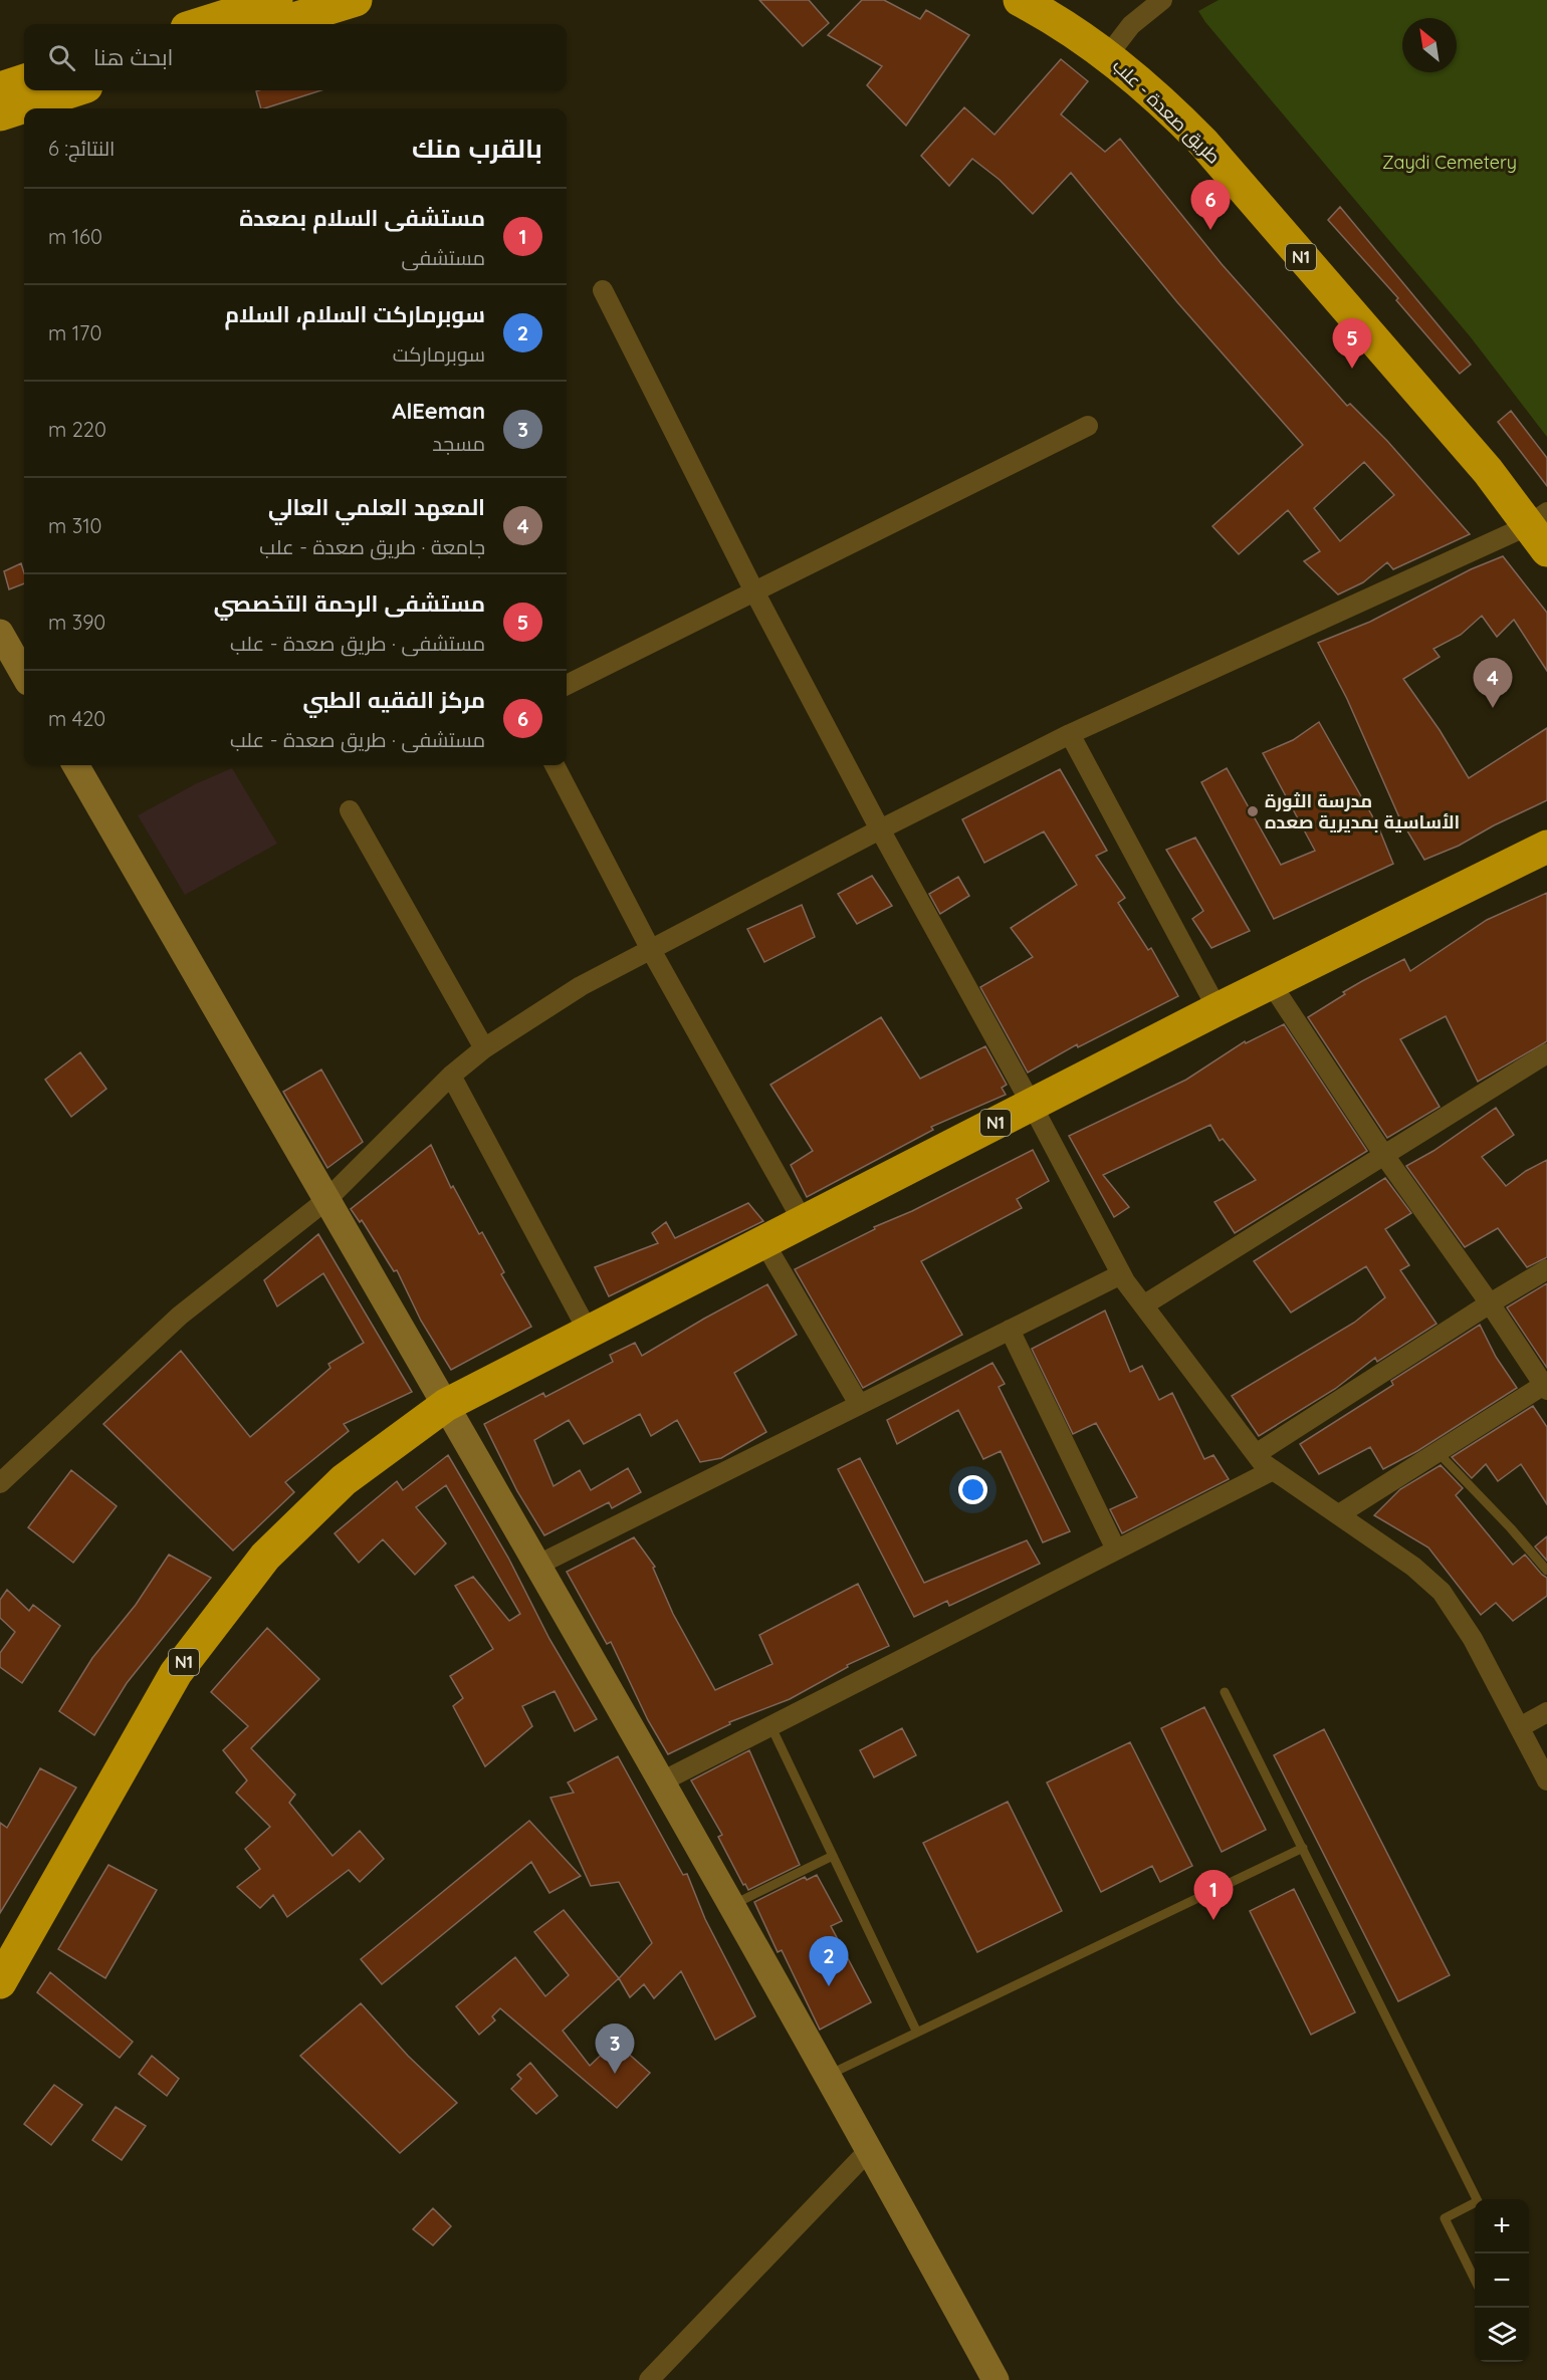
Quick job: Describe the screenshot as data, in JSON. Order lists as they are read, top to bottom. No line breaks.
{"streets":{"highway":["طريق صعدة - علب","N1"]},"parks":["Zaydi Cemetery"],"places":["مدرسة الثورة الأساسية بمديرية صعده"],"north":"top left","page":{"search":"ابحث هنا","heading":["بالقرب منك","النتائج: 6"],"pins":["6","5","4","1","2","3"],"list":[{"mark":"1","name":"مستشفى السلام بصعدة","note":"مستشفى","value":"160 m"},{"mark":"2","name":"سوبرماركت السلام، السلام","note":"سوبرماركت","value":"170 m"},{"mark":"3","name":"AlEeman","note":"مسجد","value":"220 m"},{"mark":"4","name":"المعهد العلمي العالي","note":"جامعة · طريق صعدة - علب","value":"310 m"},{"mark":"5","name":"مستشفى الرحمة التخصصي","note":"مستشفى · طريق صعدة - علب","value":"390 m"},{"mark":"6","name":"مركز الفقيه الطبي","note":"مستشفى · طريق صعدة - علب","value":"420 m"}],"map_buttons":["+","−"]}}
